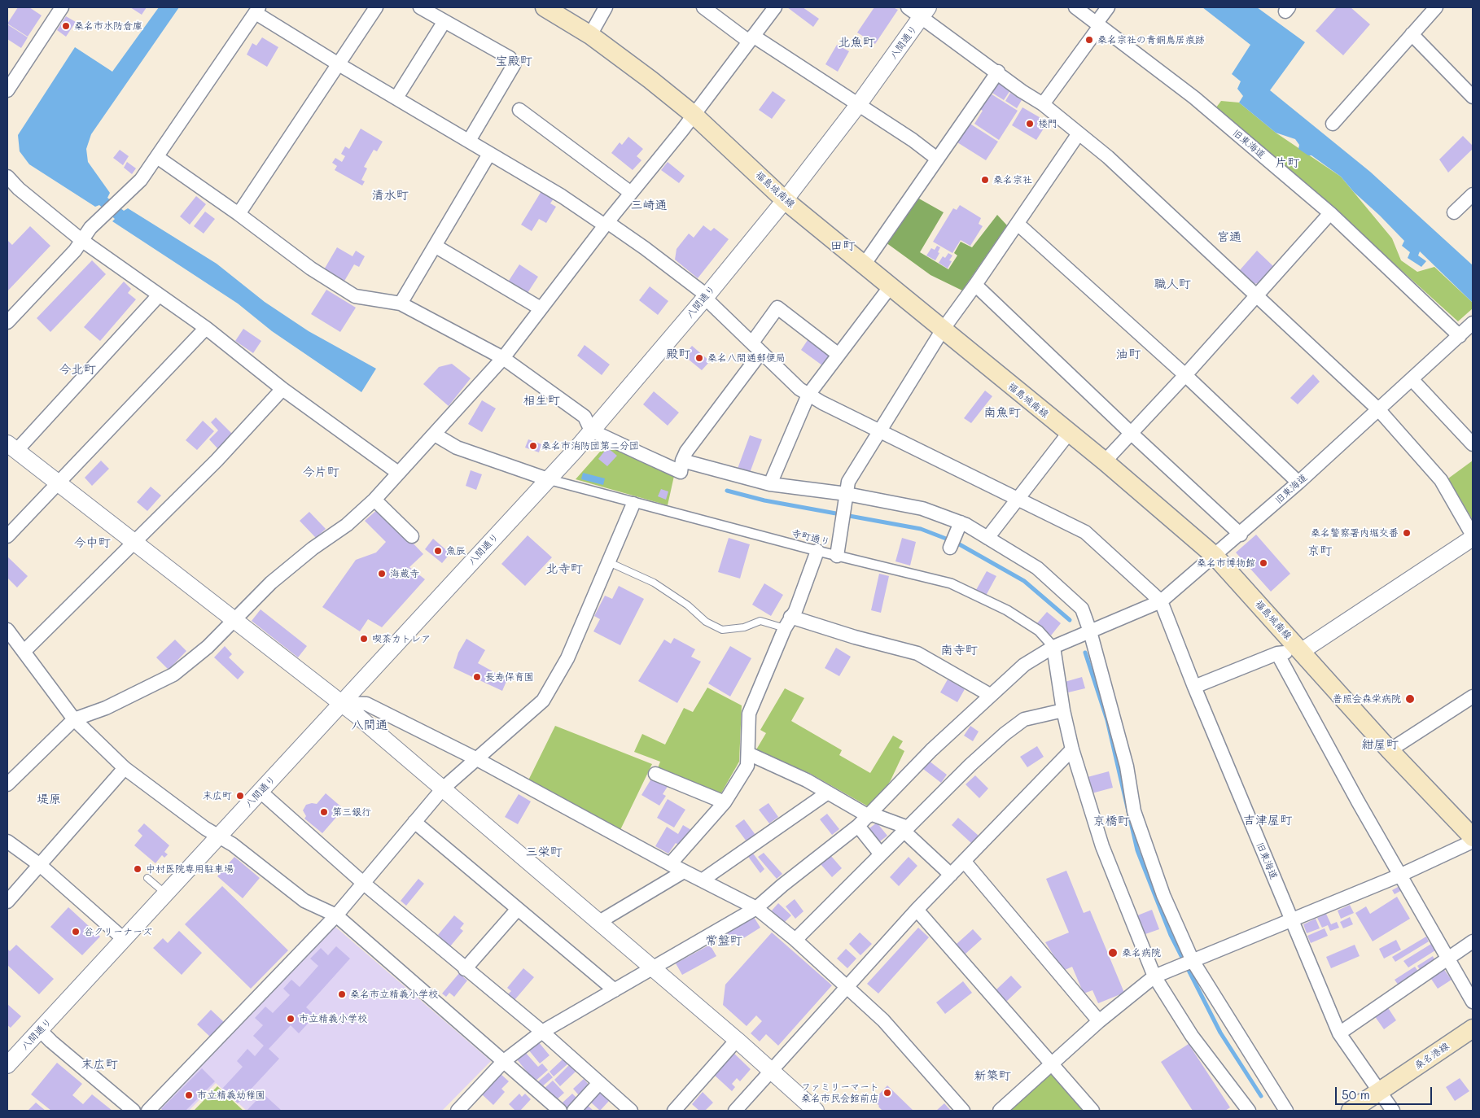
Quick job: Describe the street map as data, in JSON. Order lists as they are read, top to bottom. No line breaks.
{"streets":{"main road":["福島城南線","桑名港線"],"street":["八間通り","旧東海道","寺町通り"]},"crossings":[["八間通り","福島城南線"],["八間通り","寺町通り"],["旧東海道","福島城南線"],["旧東海道","桑名港線"]],"districts":["北魚町","宝殿町","片町","清水町","三崎通","宮通","田町","職人町","殿町","油町","今北町","相生町","南魚町","今片町","今中町","京町","北寺町","南寺町","八間通","紺屋町","堤原","吉津屋町","京橋町","三栄町","常盤町","末広町","新築町"],"places":["桑名市水防倉庫","桑名宗社の青銅鳥居痕跡","楼門","桑名宗社","桑名八間通郵便局","桑名市消防団第二分団","桑名警察署内堀交番","魚辰","桑名市博物館","海蔵寺","喫茶カトレア","長寿保育園","普照会森栄病院","末広町","第三銀行","中村医院専用駐車場","谷クリーナーズ","桑名病院","桑名市立精義小学校","市立精義小学校","ファミリーマート 桑名市民会館前店","市立精義幼稚園"],"scale_bar":"50 m"}
